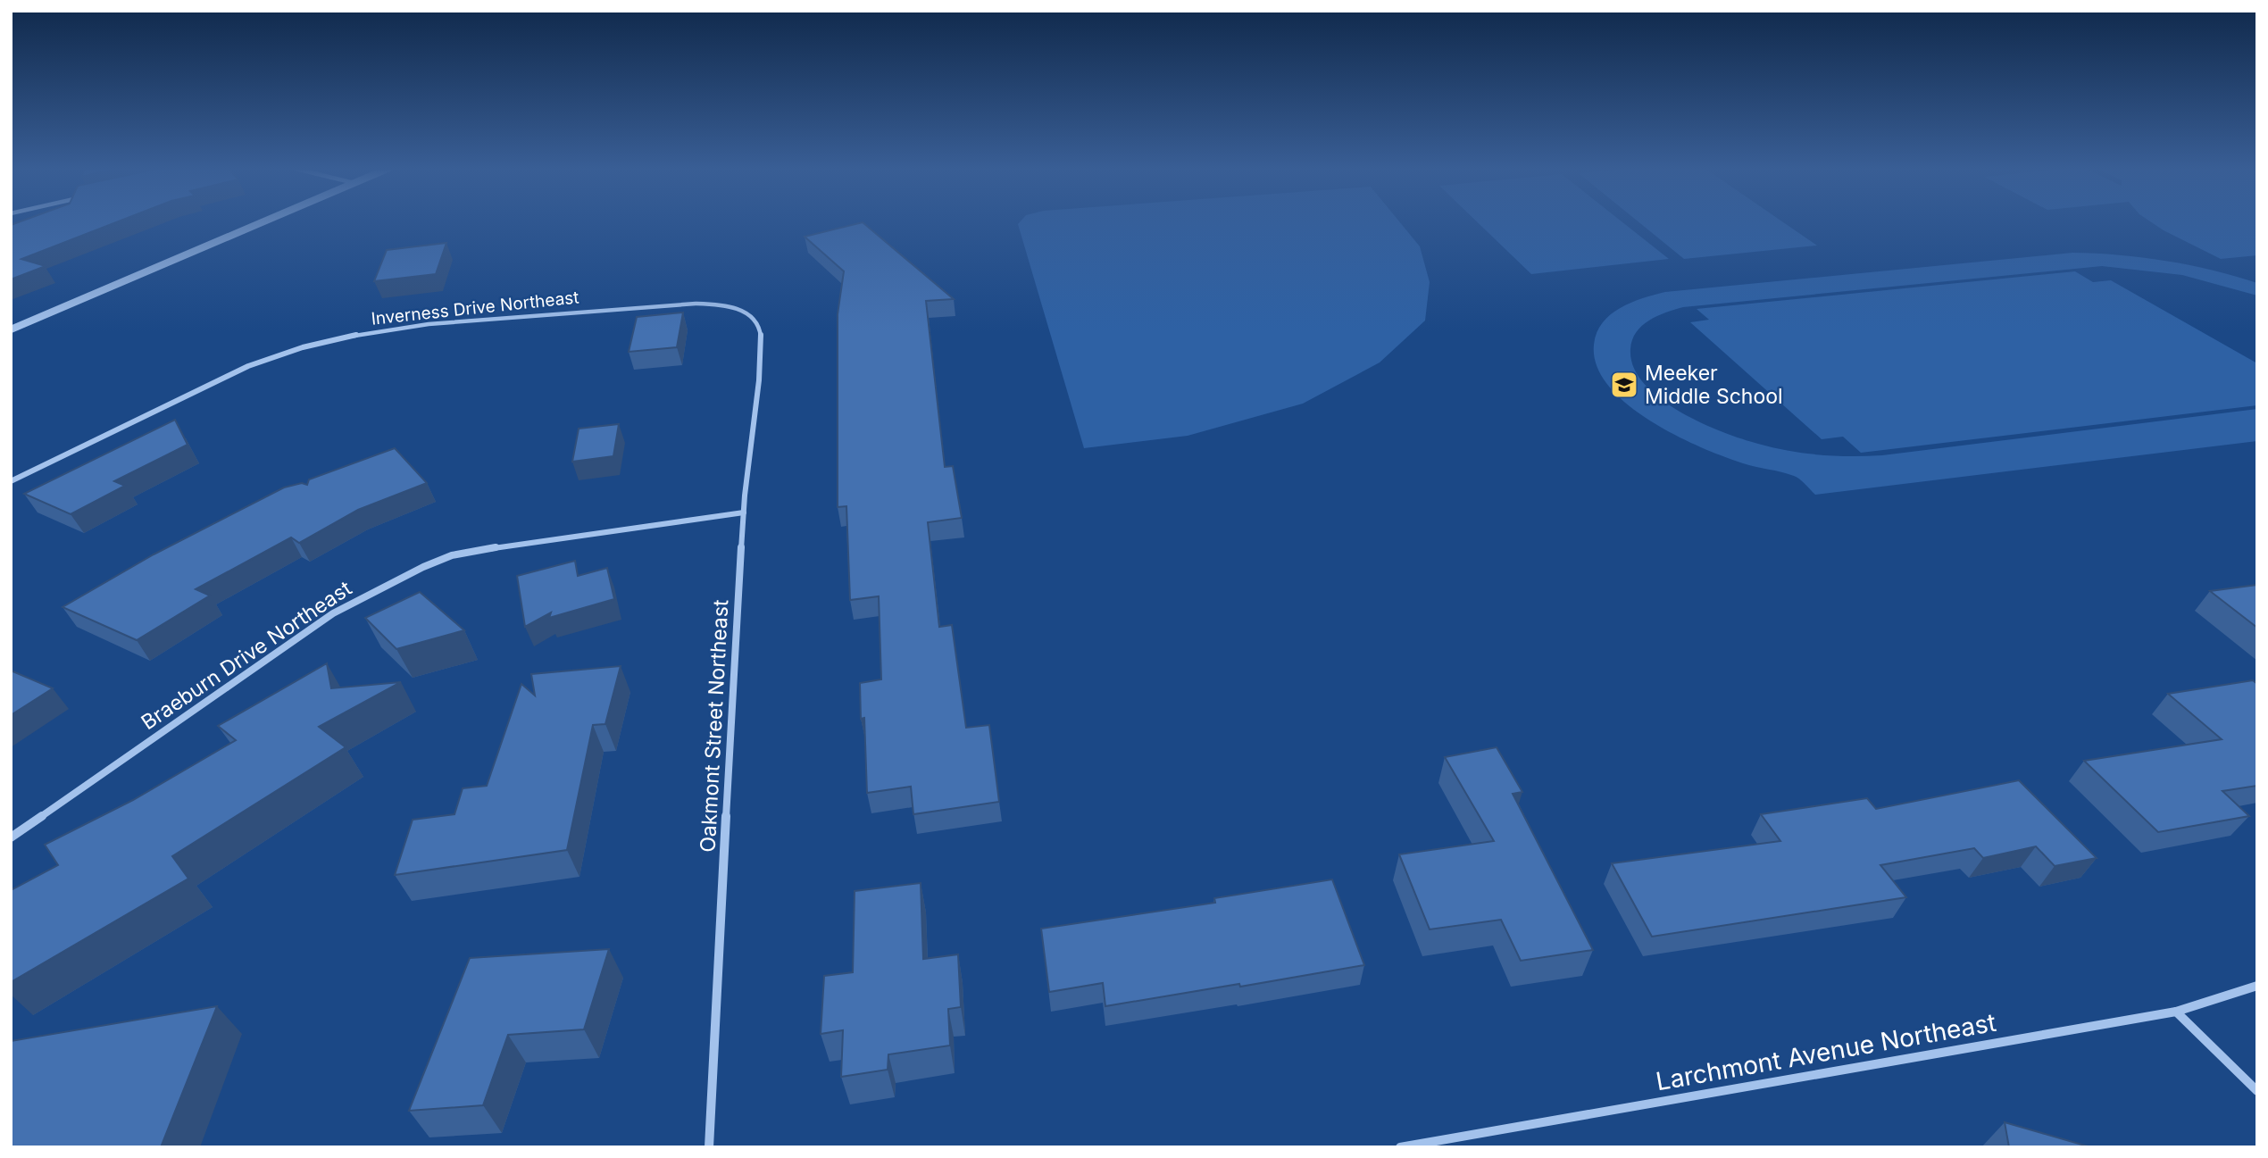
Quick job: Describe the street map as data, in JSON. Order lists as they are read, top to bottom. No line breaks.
{"streets":{"street":["Inverness Drive Northeast","Braeburn Drive Northeast","Oakmont Street Northeast","Larchmont Avenue Northeast"]},"crossings":[["Inverness Drive Northeast","Oakmont Street Northeast"],["Braeburn Drive Northeast","Oakmont Street Northeast"]],"places":{"school or university":["Meeker Middle School"]}}
